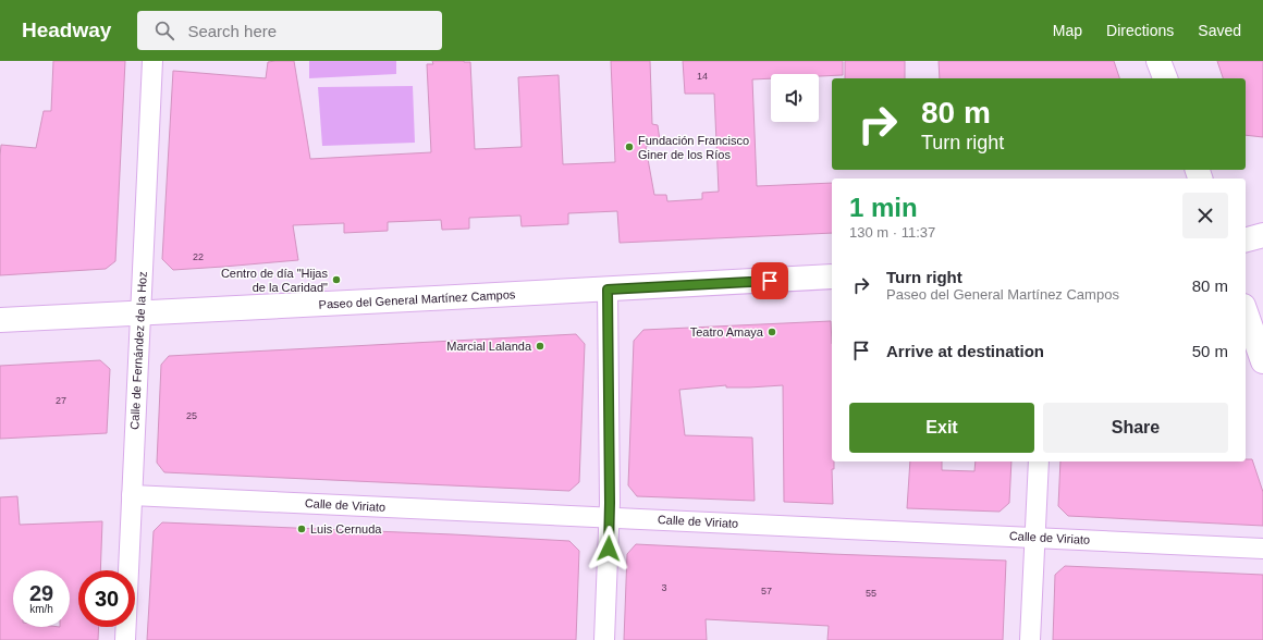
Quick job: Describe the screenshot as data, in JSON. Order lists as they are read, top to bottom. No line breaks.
{"streets":{"street":["Paseo del General Martínez Campos","Calle de Fernández de la Hoz","Calle de Viriato"]},"crossings":[["Paseo del General Martínez Campos","Calle de Fernández de la Hoz"],["Calle de Fernández de la Hoz","Calle de Viriato"]],"places":["Fundación Francisco Giner de los Ríos","Centro de día \"Hijas de la Caridad\"","Teatro Amaya","Marcial Lalanda","Luis Cernuda"],"house_numbers":["14","22","27","25","3","57","55"],"page":{"header":"Headway","search":"Search here","nav":["Map","Directions","Saved"],"turn":["80 m","Turn right"],"heading":["1 min","130 m · 11:37"],"list":[{"name":"Turn right","note":"Paseo del General Martínez Campos","value":"80 m"},{"name":"Arrive at destination","value":"50 m"}],"buttons":["Exit","Share"],"speed":"29 km/h","limit":"30"}}
